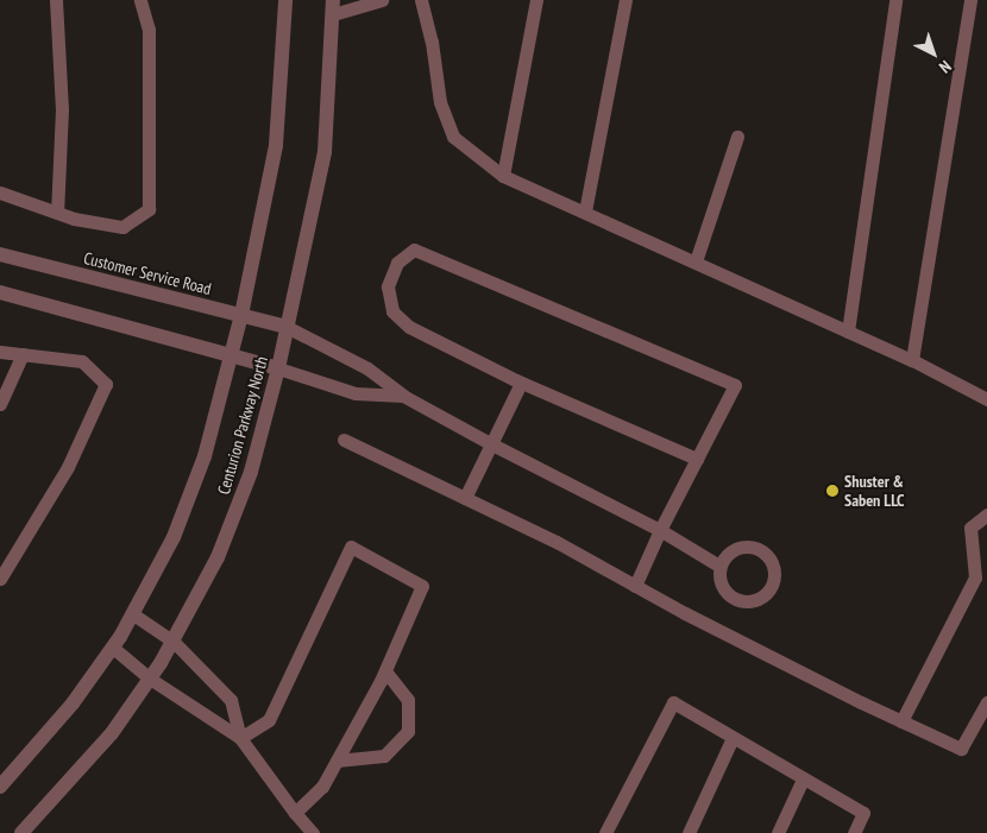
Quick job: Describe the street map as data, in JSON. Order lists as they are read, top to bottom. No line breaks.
{"streets":{"street":["Customer Service Road","Centurion Parkway North"]},"crossings":[["Customer Service Road","Centurion Parkway North"]],"places":["Shuster & Saben LLC"],"north":"bottom right"}
